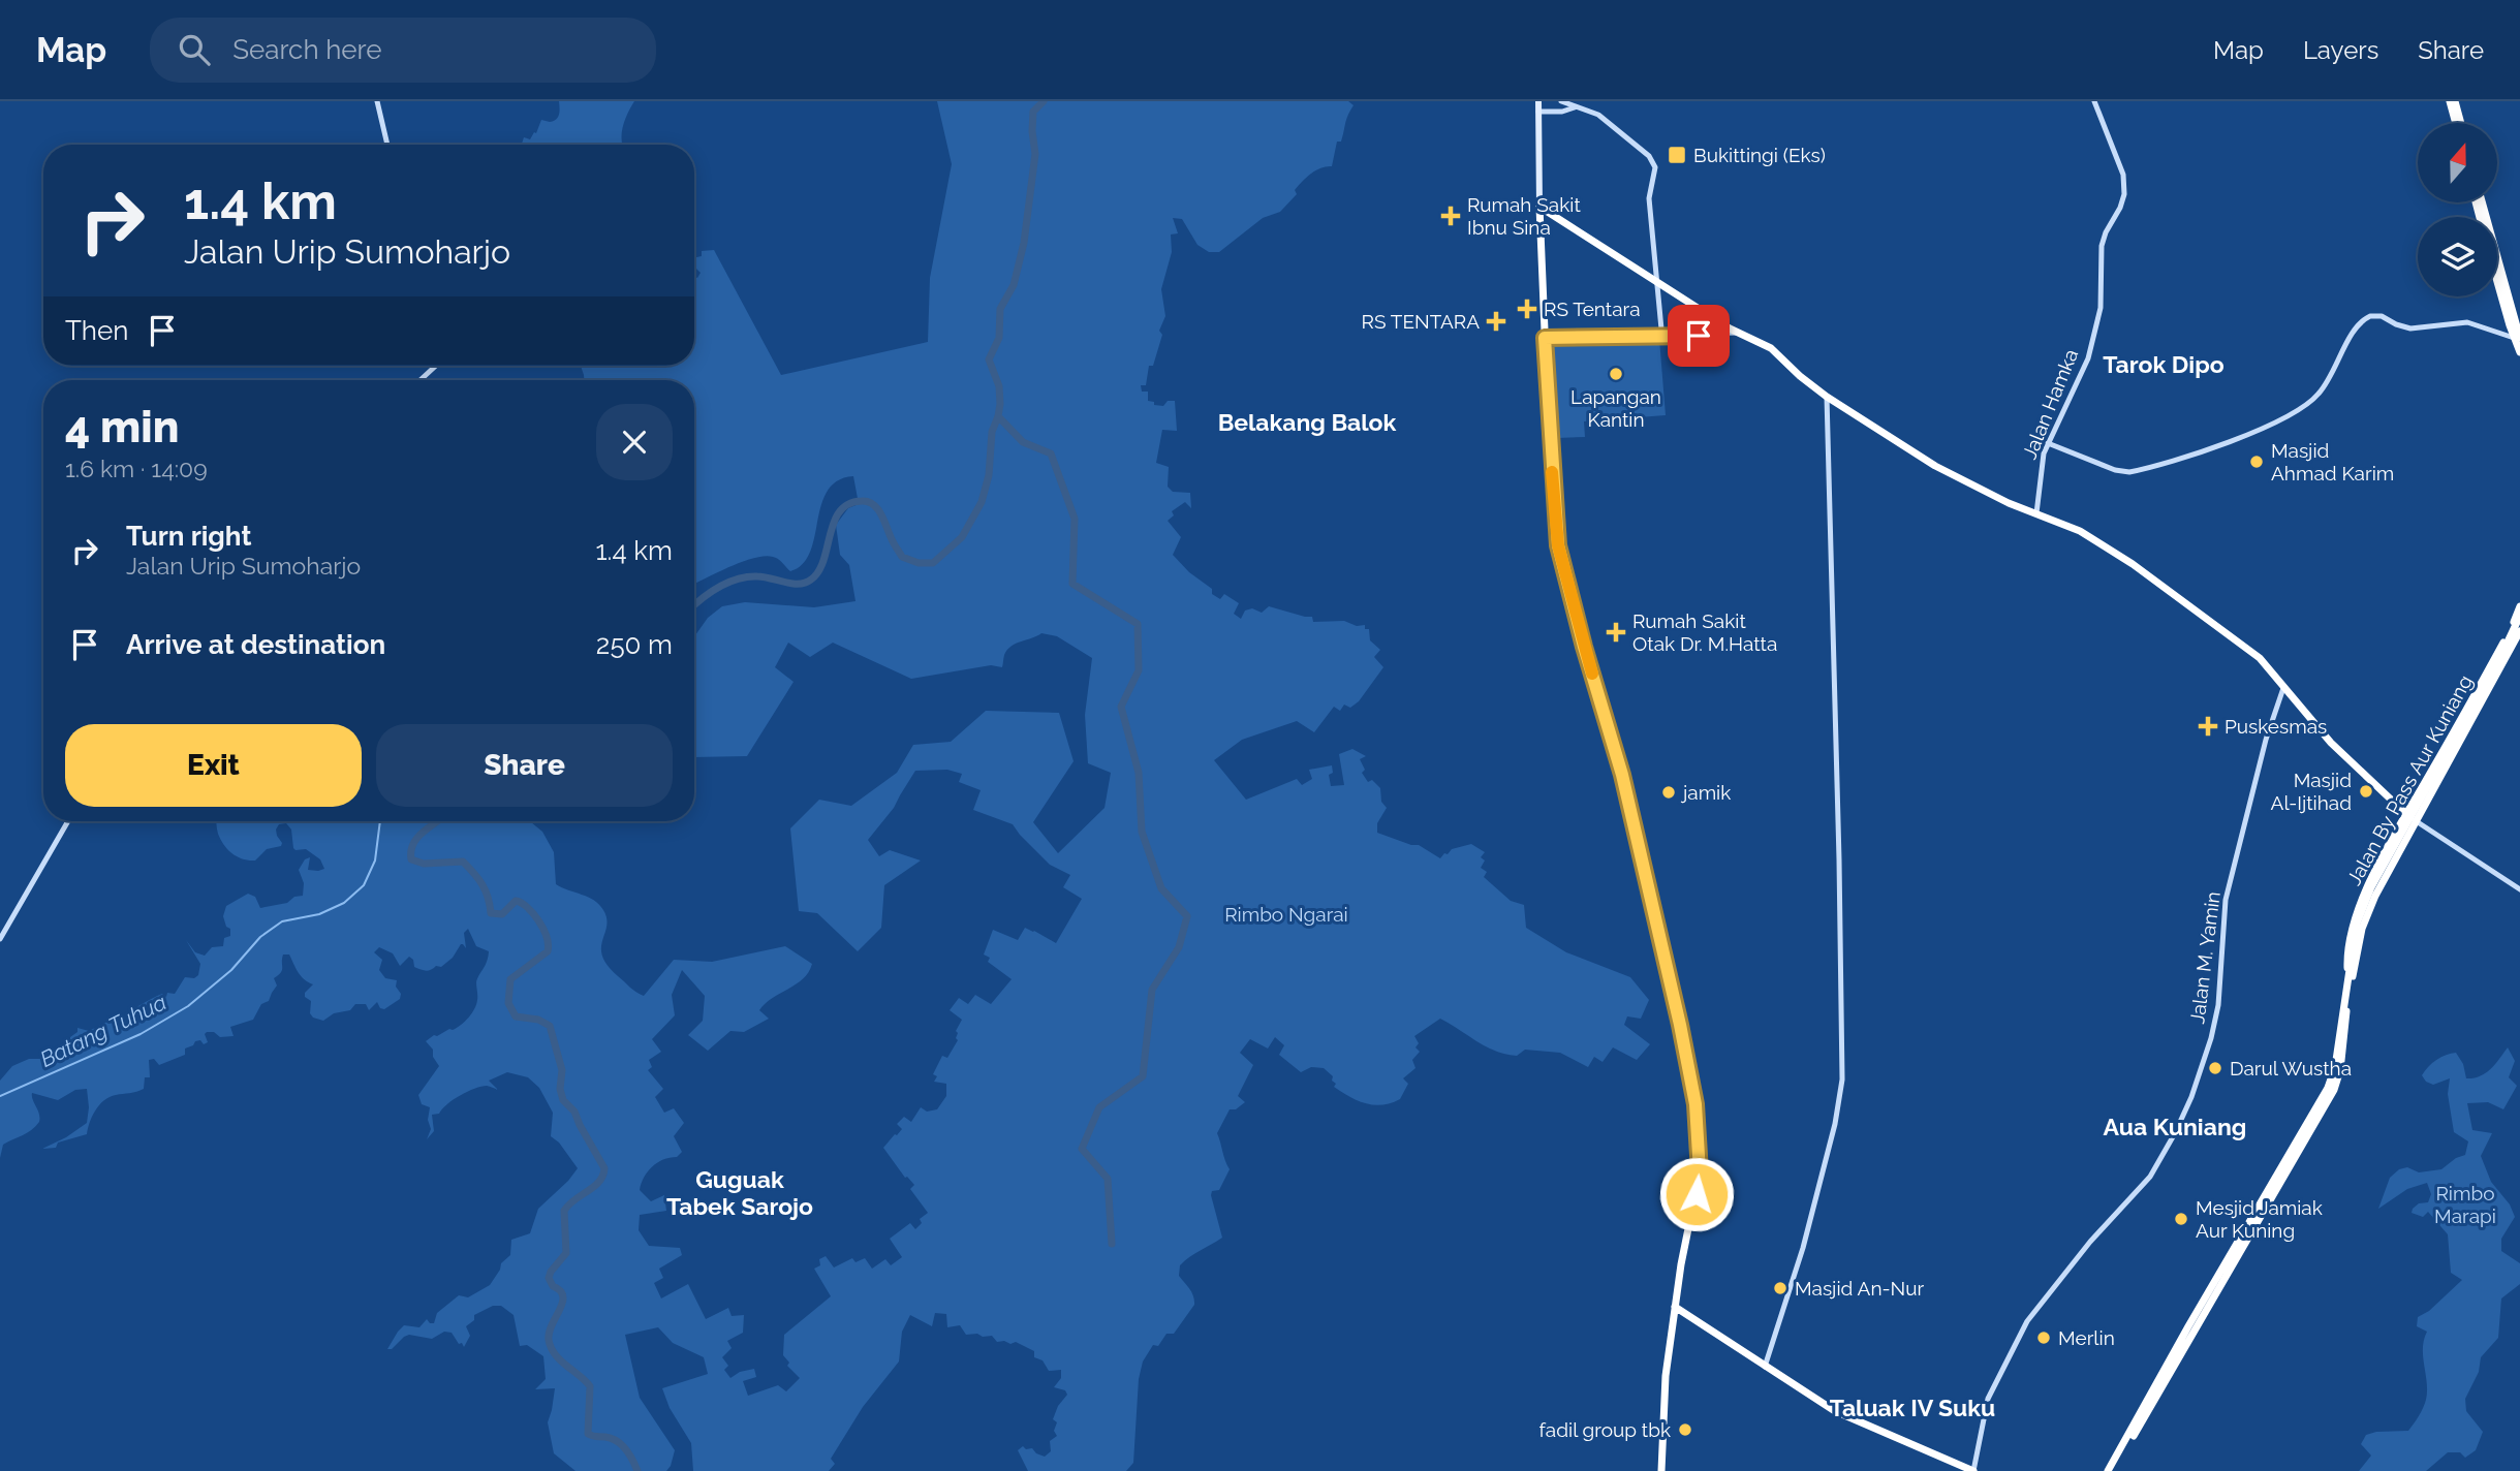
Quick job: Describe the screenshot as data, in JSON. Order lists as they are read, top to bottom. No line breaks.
{"streets":{"highway":["Jalan By Pass Aur Kuniang"],"street":["Jalan Hamka","Jalan M. Yamin"]},"districts":["Tarok Dipo","Belakang Balok","Aua Kuniang","Guguak Tabek Sarojo","Taluak IV Suku"],"water":["Batang Tuhua"],"parks":["Rimbo Ngarai","Rimbo Marapi"],"places":{"transit":["Bukittingi (Eks)"],"health":["Rumah Sakit Ibnu Sina","RS Tentara","RS TENTARA","Rumah Sakit Otak Dr. M.Hatta","Puskesmas"],"other":["Lapangan Kantin","Masjid Ahmad Karim","Masjid Al-Ijtihad","jamik","Darul Wustha","Mesjid Jamiak Aur Kuning","Masjid An-Nur","Merlin","fadil group tbk"]},"north":"top","page":{"header":"Map","search":"Search here","nav":["Map","Layers","Share"],"turn":["1.4 km","Jalan Urip Sumoharjo"],"then":"Then","heading":["4 min","1.6 km · 14:09"],"list":[{"name":"Turn right","note":"Jalan Urip Sumoharjo","value":"1.4 km"},{"name":"Arrive at destination","value":"250 m"}],"buttons":["Exit","Share"]}}
